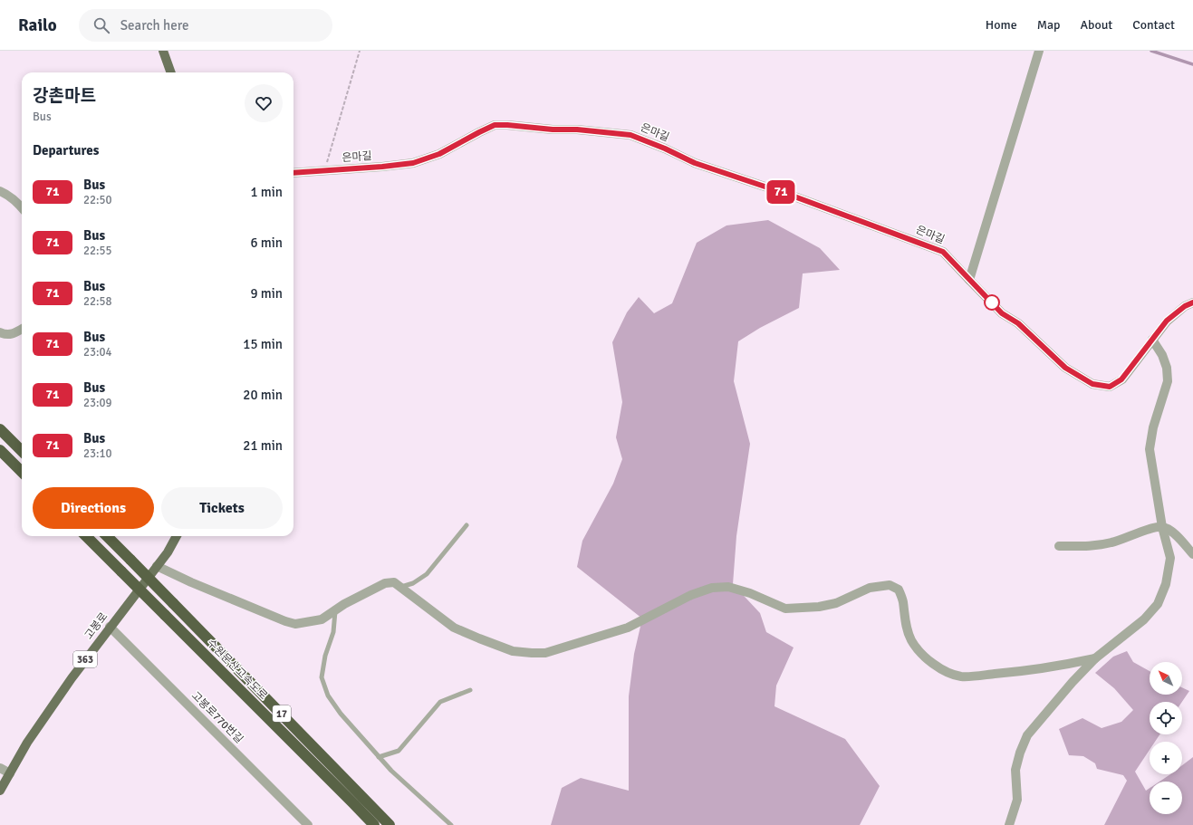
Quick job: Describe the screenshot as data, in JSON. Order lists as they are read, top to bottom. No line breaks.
{"streets":{"highway":["수원문산고속도로","17"],"main road":["고봉로","363"],"street":["은마길","고봉로770번길"]},"crossings":[["고봉로","고봉로770번길"]],"lines":["bus line 71"],"north":"top left","page":{"header":"Railo","search":"Search here","nav":["Home","Map","About","Contact"],"on_map":"71","heading":[["강촌마트","Bus"],"Departures"],"list":[{"mark":"71","name":"Bus","note":"22:50","value":"1 min"},{"mark":"71","name":"Bus","note":"22:55","value":"6 min"},{"mark":"71","name":"Bus","note":"22:58","value":"9 min"},{"mark":"71","name":"Bus","note":"23:04","value":"15 min"},{"mark":"71","name":"Bus","note":"23:09","value":"20 min"},{"mark":"71","name":"Bus","note":"23:10","value":"21 min"}],"buttons":["Directions","Tickets"],"map_buttons":["+","−"]}}
